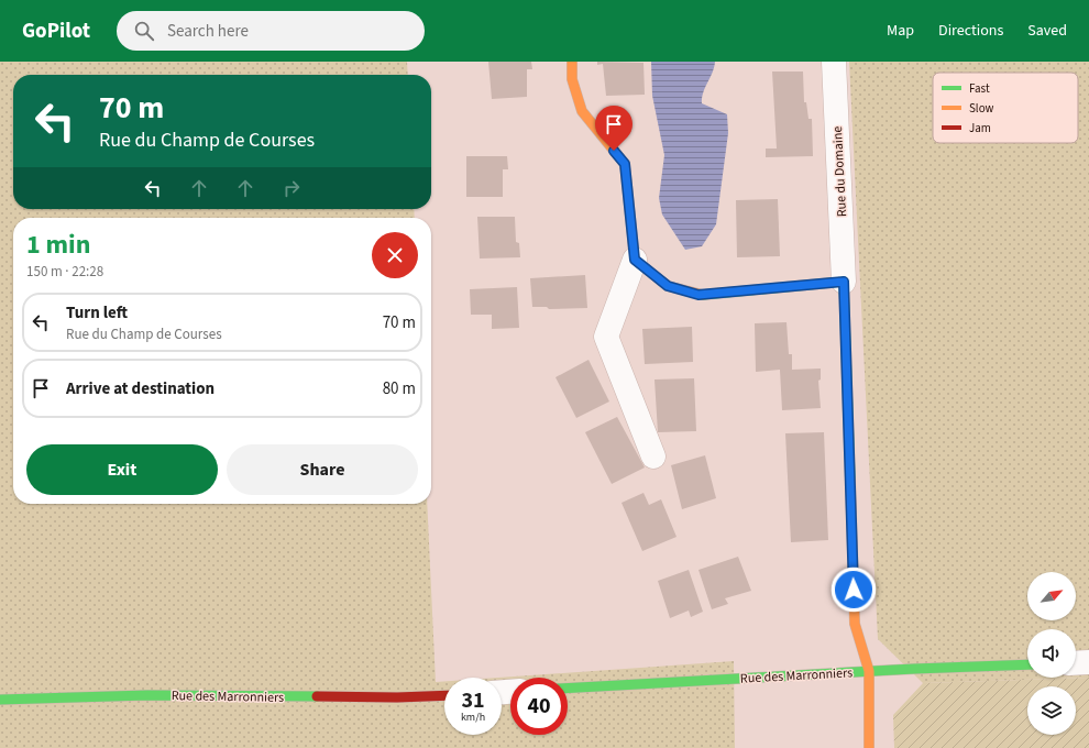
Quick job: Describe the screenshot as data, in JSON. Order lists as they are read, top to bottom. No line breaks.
{"streets":{"street":["Rue du Domaine","Rue des Marronniers"]},"legend":["Fast","Slow","Jam"],"north":"top right","page":{"header":"GoPilot","search":"Search here","nav":["Map","Directions","Saved"],"turn":["70 m","Rue du Champ de Courses"],"heading":["1 min","150 m · 22:28"],"list":[{"name":"Turn left","note":"Rue du Champ de Courses","value":"70 m"},{"name":"Arrive at destination","value":"80 m"}],"buttons":["Exit","Share"],"speed":"31 km/h","limit":"40"}}
